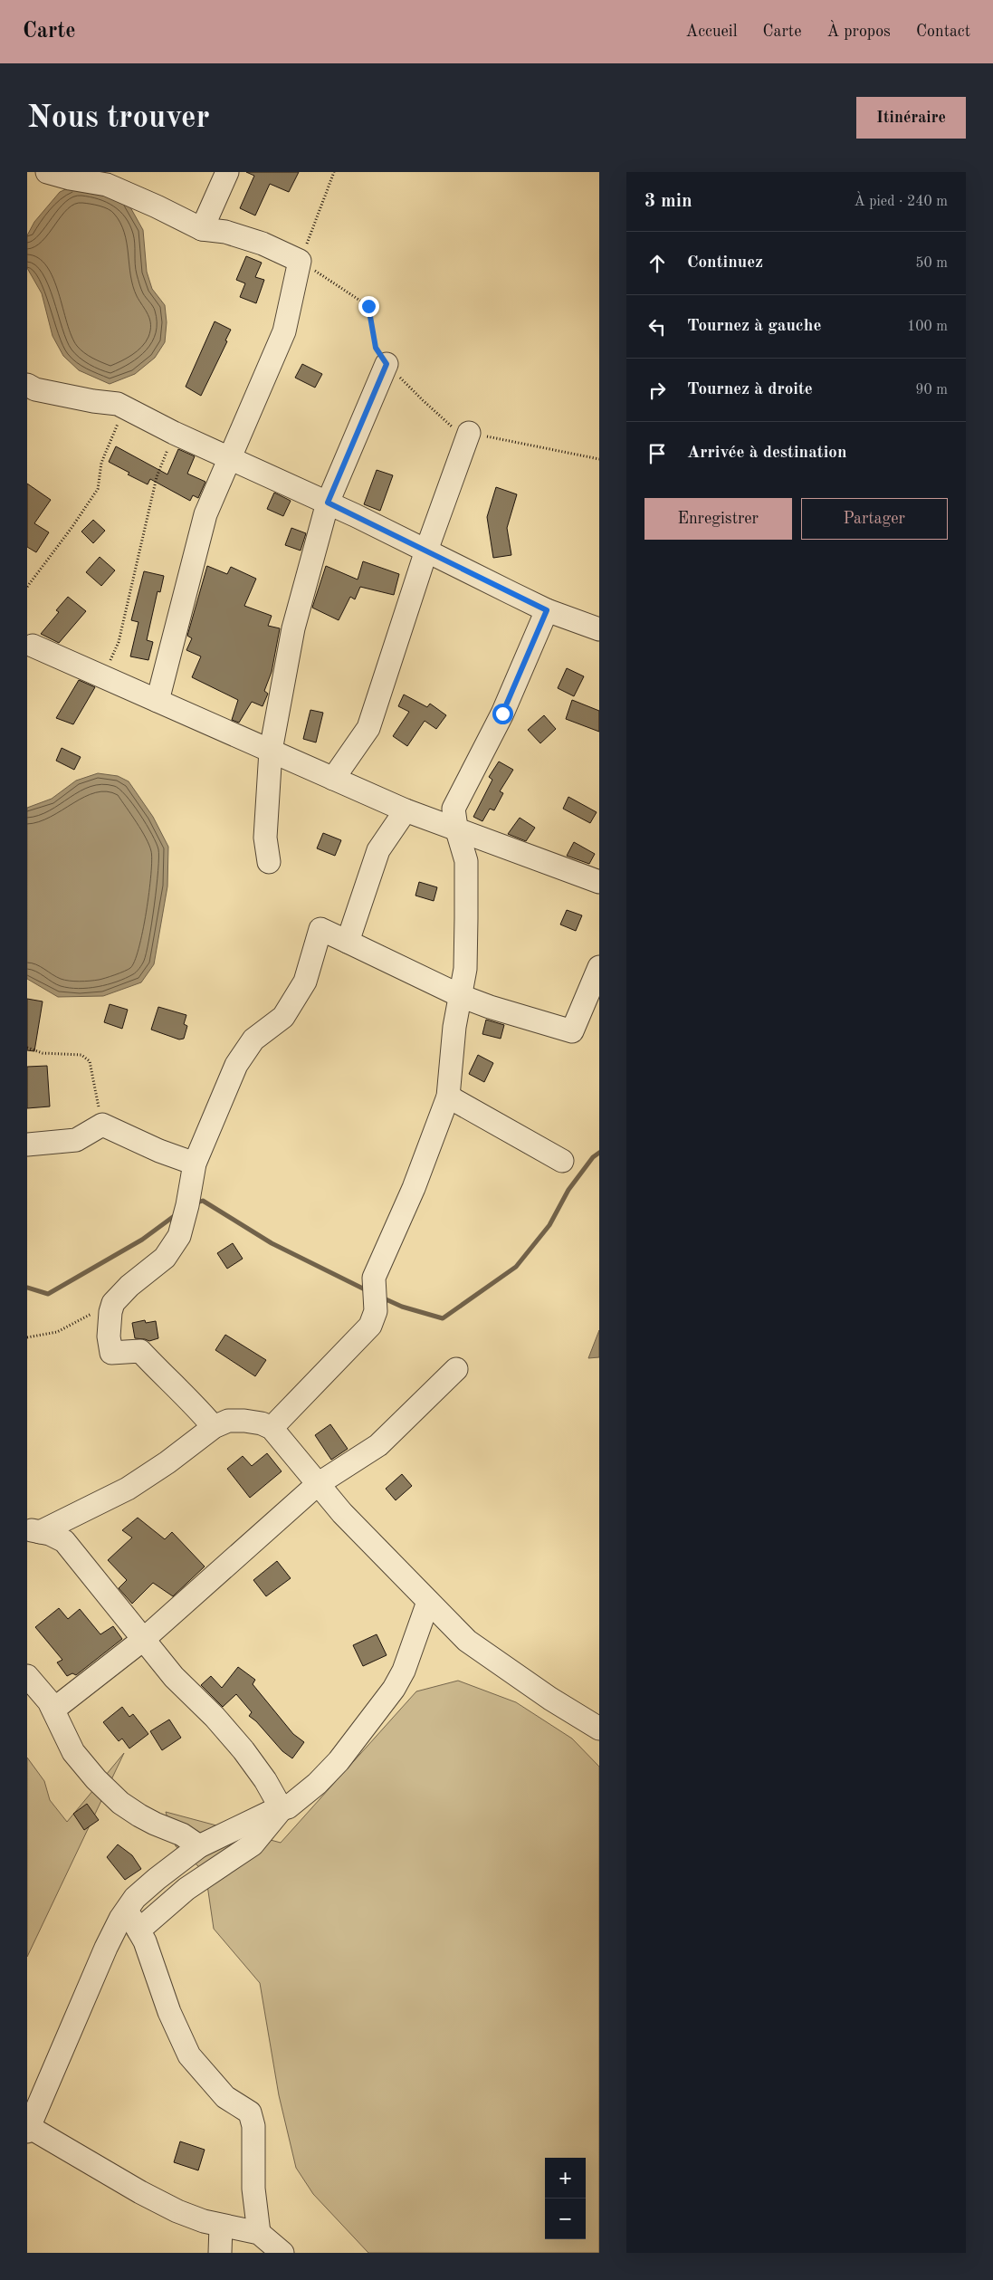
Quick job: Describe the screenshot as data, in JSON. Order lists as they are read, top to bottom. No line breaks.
{"page":{"header":"Carte","nav":["Accueil","Carte","À propos","Contact"],"buttons":["Itinéraire",["Enregistrer","Partager"]],"title":"Nous trouver","heading":["3 min","À pied · 240 m"],"list":[["Continuez","50 m"],["Tournez à gauche","100 m"],["Tournez à droite","90 m"],"Arrivée à destination"],"map_buttons":["+","−"]}}
